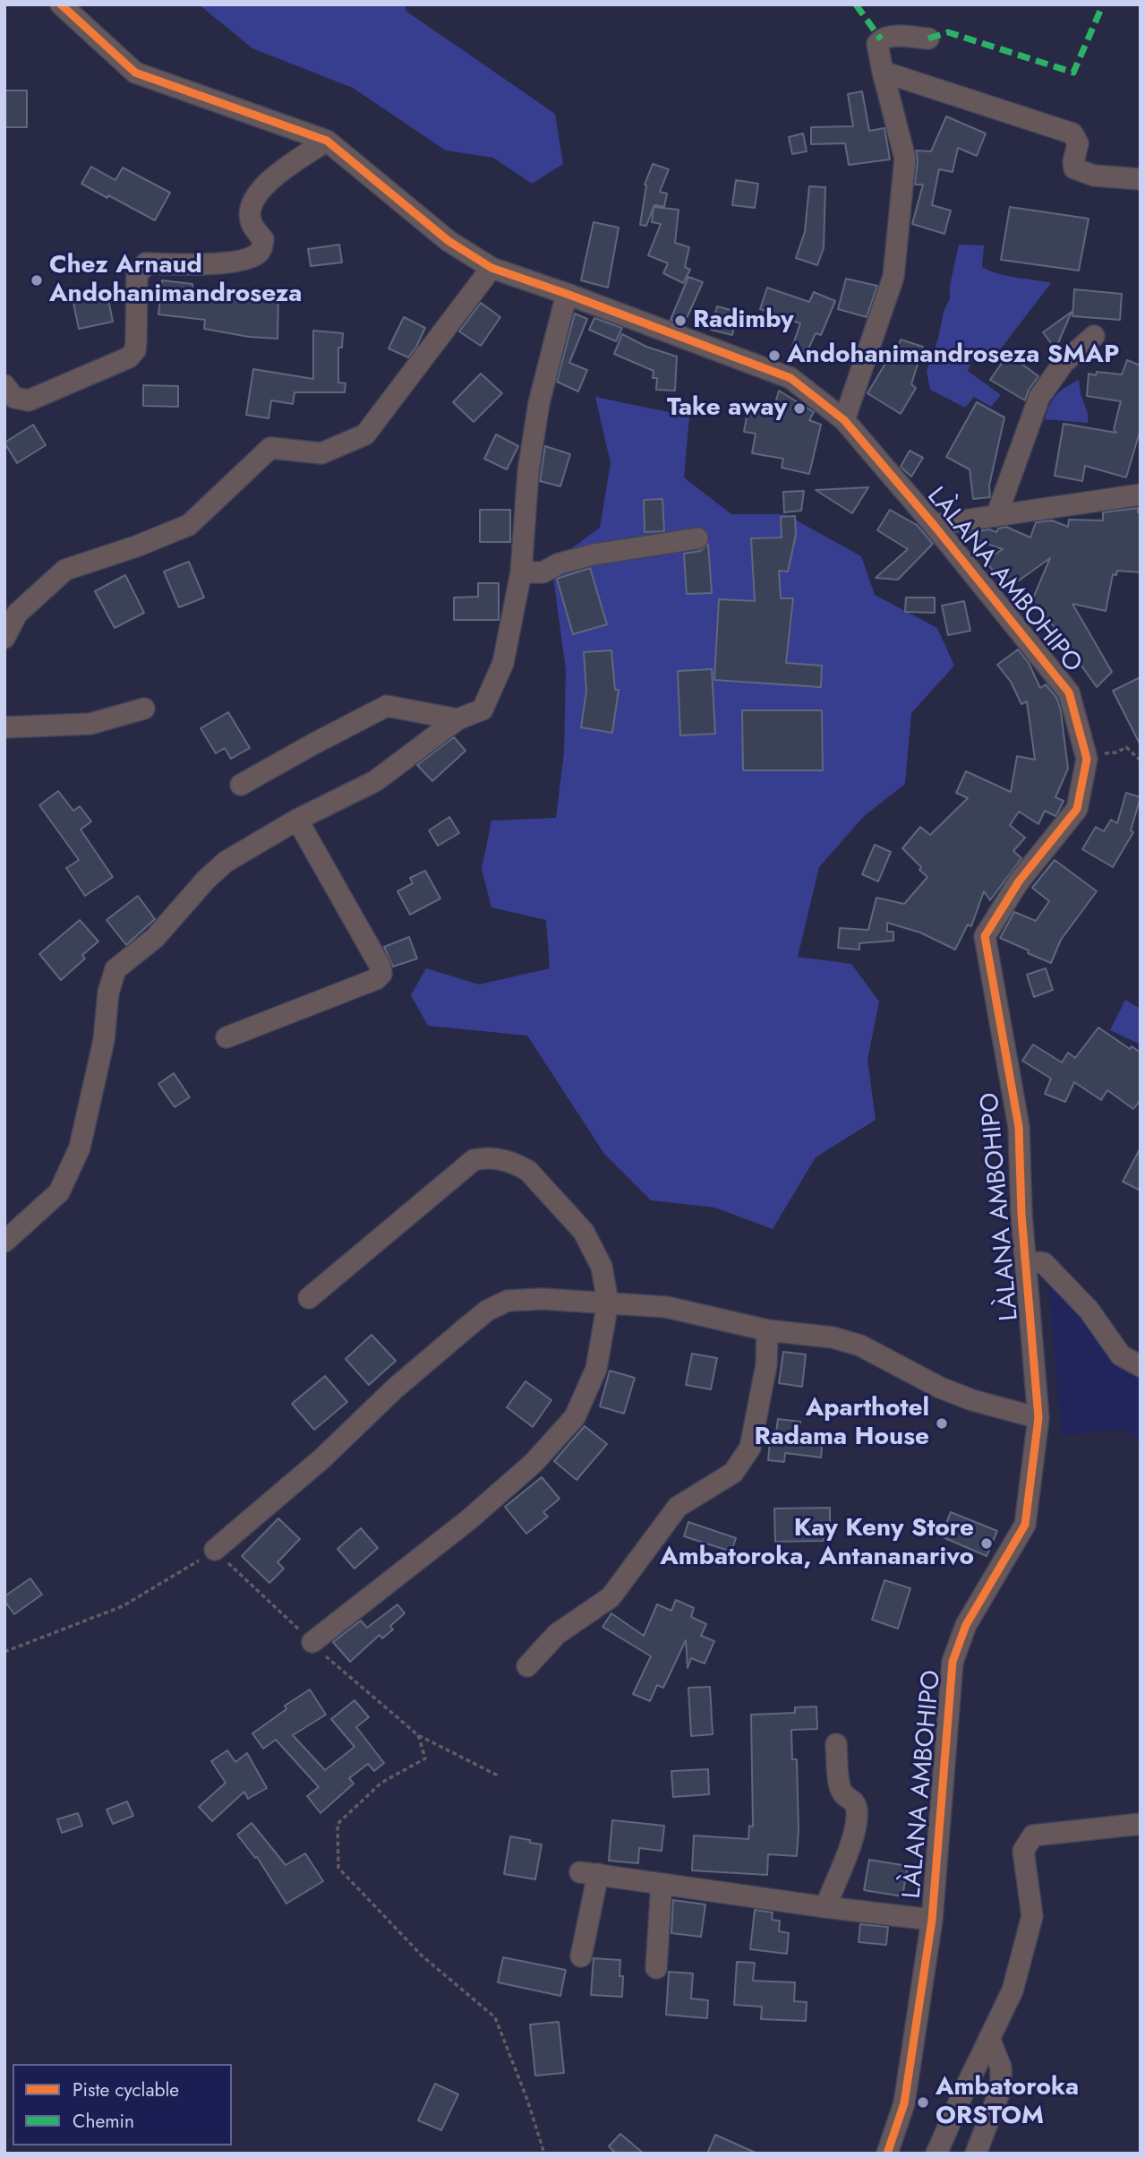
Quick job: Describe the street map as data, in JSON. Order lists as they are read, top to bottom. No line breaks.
{"streets":{"street":["LÀLANA AMBOHIPO"]},"places":["Chez Arnaud Andohanimandroseza","Radimby","Andohanimandroseza SMAP","Take away","Aparthotel Radama House","Kay Keny Store Ambatoroka, Antananarivo","Ambatoroka ORSTOM"],"legend":["Piste cyclable","Chemin"]}
